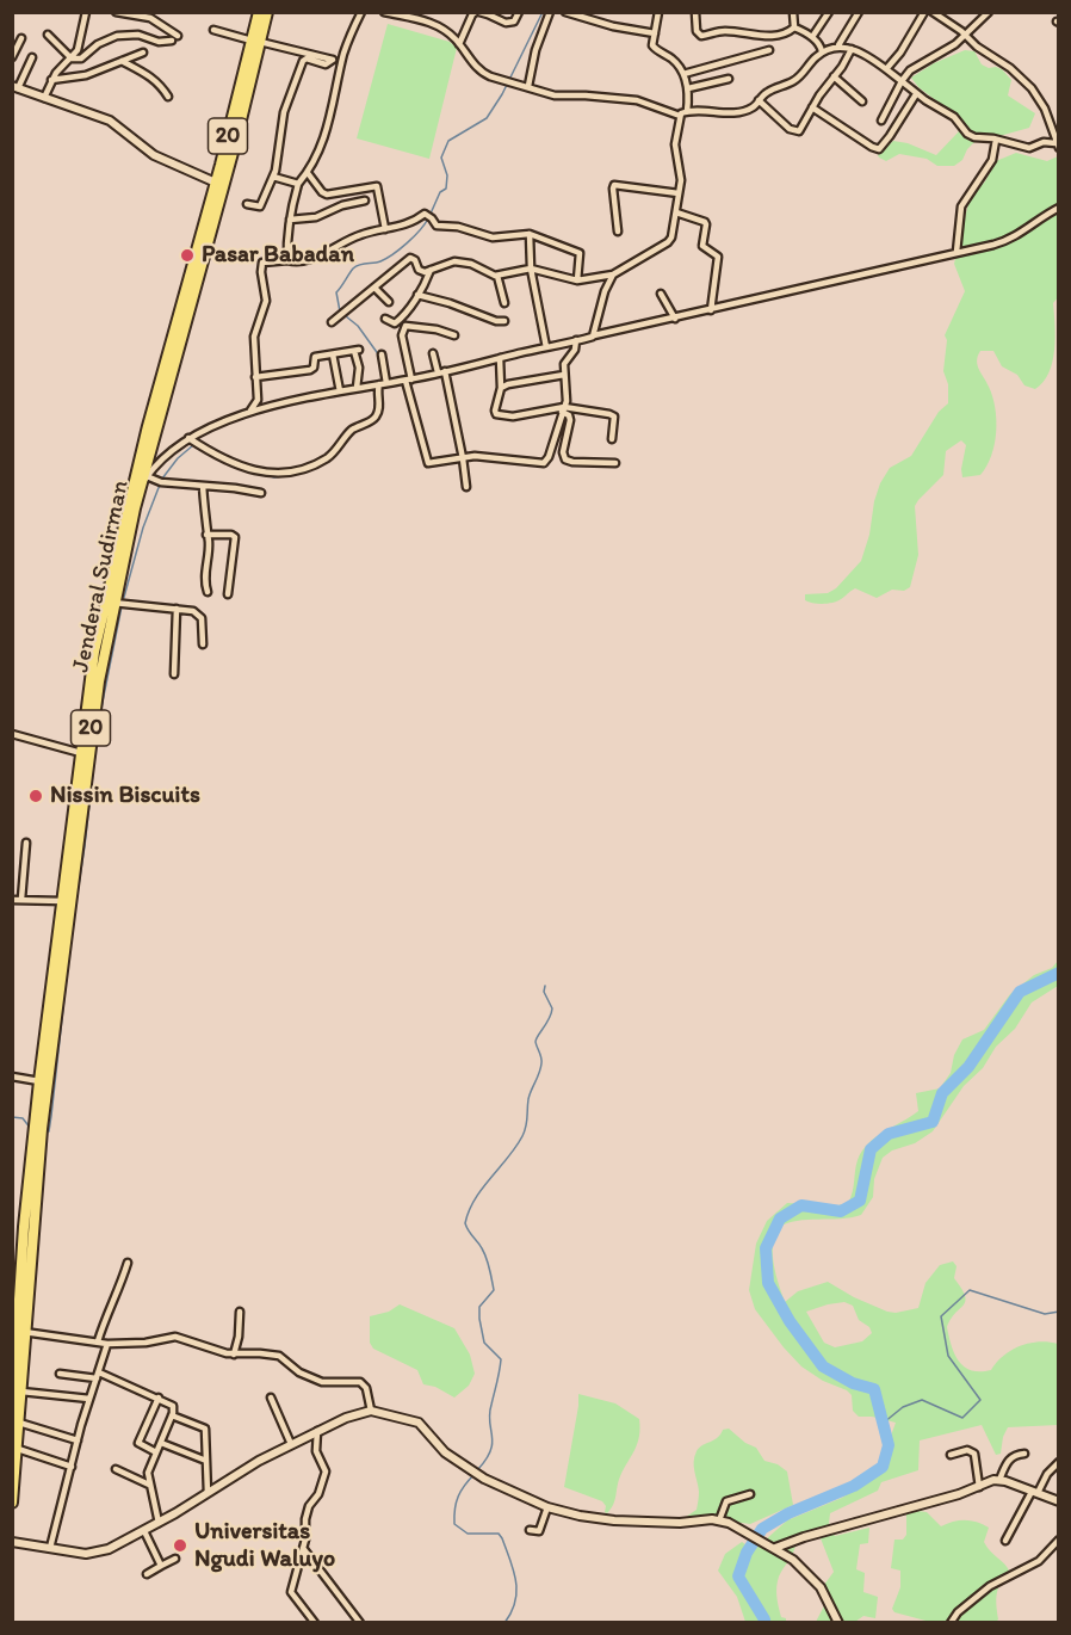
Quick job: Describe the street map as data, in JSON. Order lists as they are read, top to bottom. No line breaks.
{"streets":{"highway":["20","Jenderal Sudirman"]},"places":["Pasar Babadan","Nissin Biscuits","Universitas Ngudi Waluyo"]}
